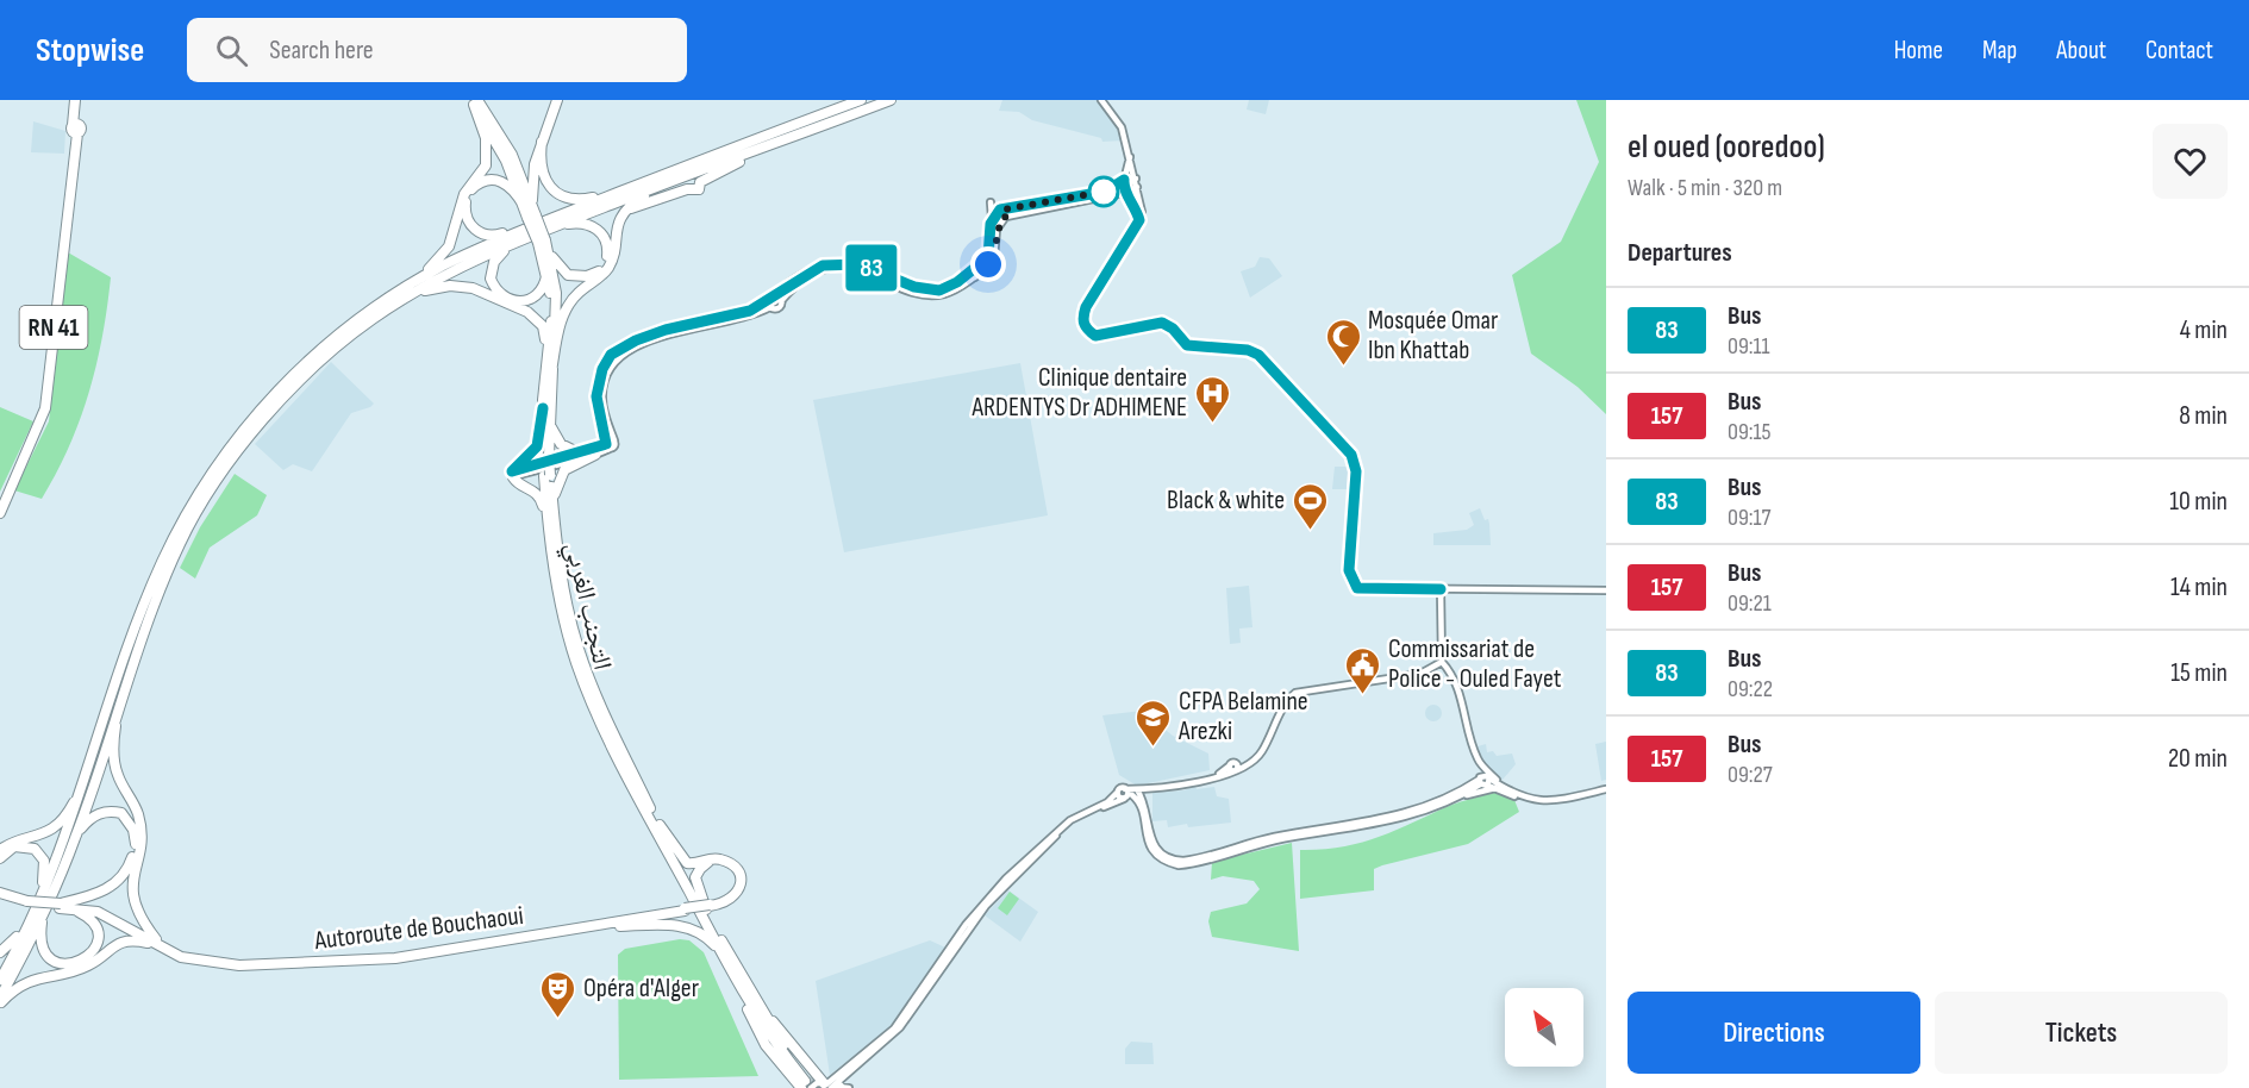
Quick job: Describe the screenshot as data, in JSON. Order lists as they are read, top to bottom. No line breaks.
{"streets":{"highway":["RN 41","التجنب الغربي","Autoroute de Bouchaoui"]},"places":{"mosque":["Mosquée Omar Ibn Khattab"],"hospital":["Clinique dentaire ARDENTYS Dr ADHIMENE"],"sports":["Black & white"],"public building":["Commissariat de Police - Ouled Fayet"],"school or university":["CFPA Belamine Arezki"],"theatre":["Opéra d'Alger"]},"lines":["bus line 83"],"north":"top left","page":{"header":"Stopwise","search":"Search here","nav":["Home","Map","About","Contact"],"on_map":"83","heading":[["el oued (ooredoo)","Walk · 5 min · 320 m"],"Departures"],"list":[{"mark":"83","name":"Bus","note":"09:11","value":"4 min"},{"mark":"157","name":"Bus","note":"09:15","value":"8 min"},{"mark":"83","name":"Bus","note":"09:17","value":"10 min"},{"mark":"157","name":"Bus","note":"09:21","value":"14 min"},{"mark":"83","name":"Bus","note":"09:22","value":"15 min"},{"mark":"157","name":"Bus","note":"09:27","value":"20 min"}],"buttons":["Directions","Tickets"]}}
